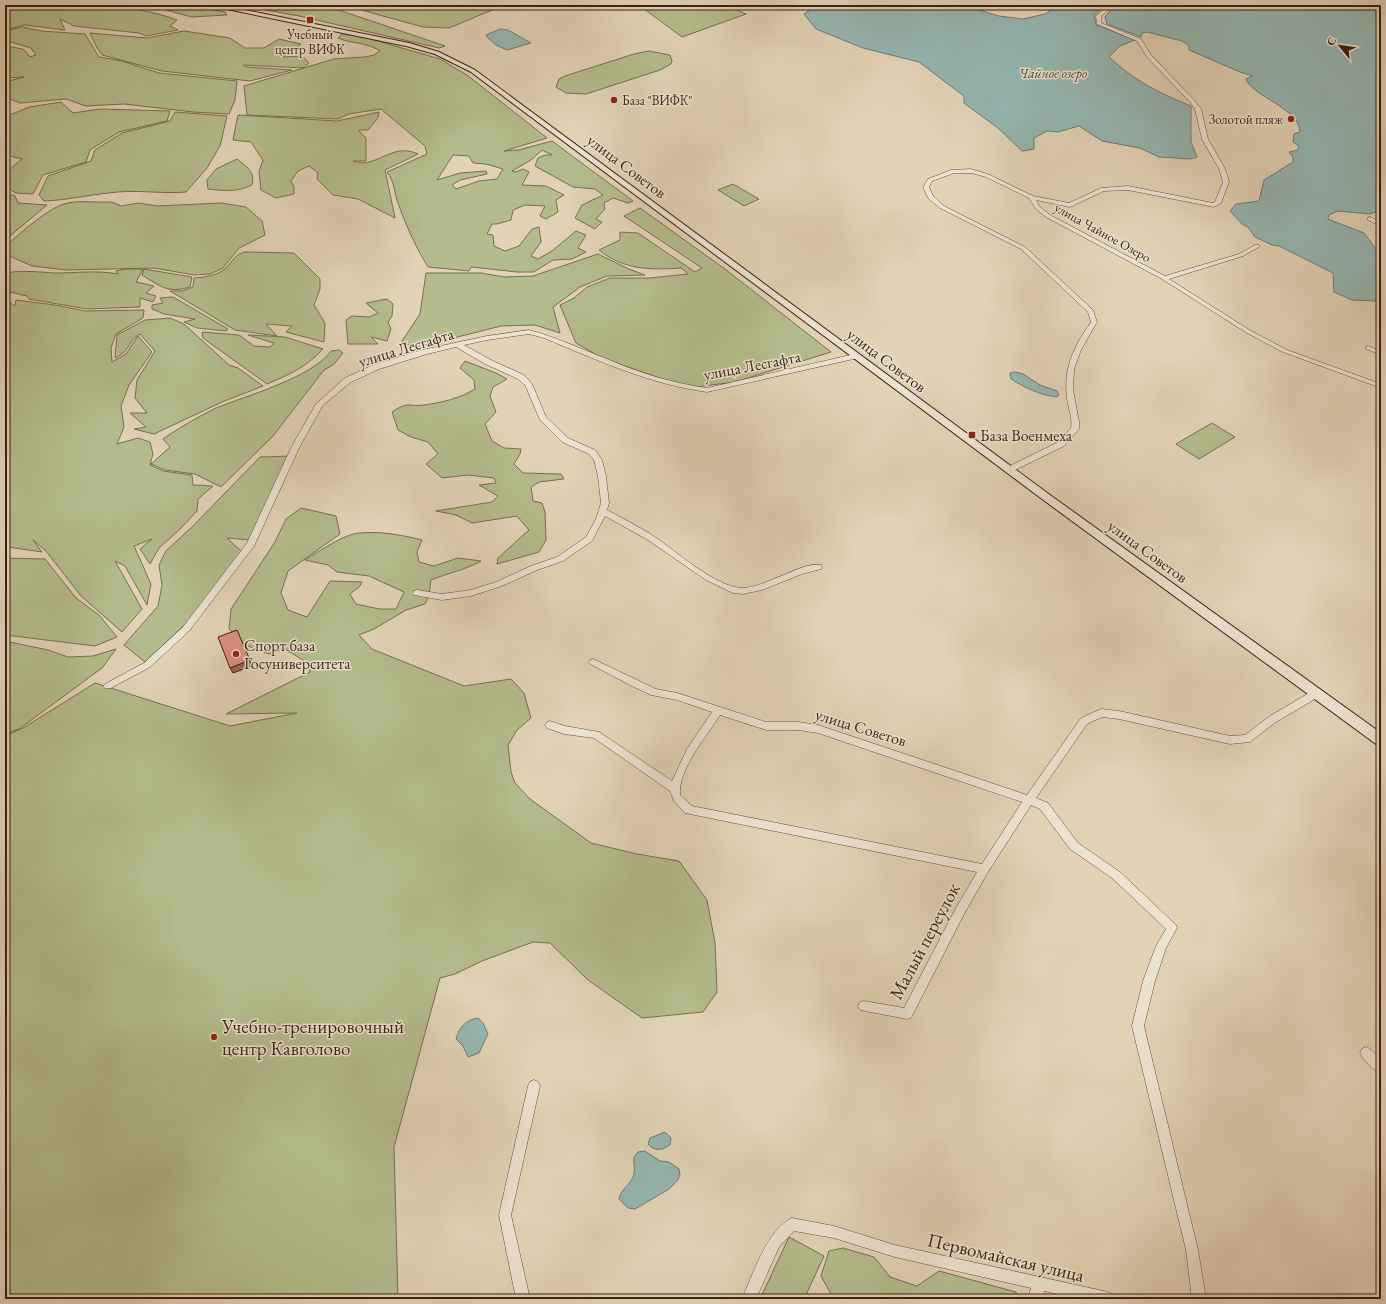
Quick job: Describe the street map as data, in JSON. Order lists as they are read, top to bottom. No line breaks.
{"streets":{"main road":["улица Советов"],"street":["улица Чайное Озеро","улица Лесгафта","Малый переулок","Первомайская улица"]},"crossings":[["улица Советов","улица Лесгафта"]],"water":["Чайное озеро"],"places":{"transit":["Учебный центр ВИФК","База Военмеха"],"other":["База \"ВИФК\"","Золотой пляж","Спорт база Госуниверситета","Учебно-тренировочный центр Кавголово"]},"north":"top left"}
